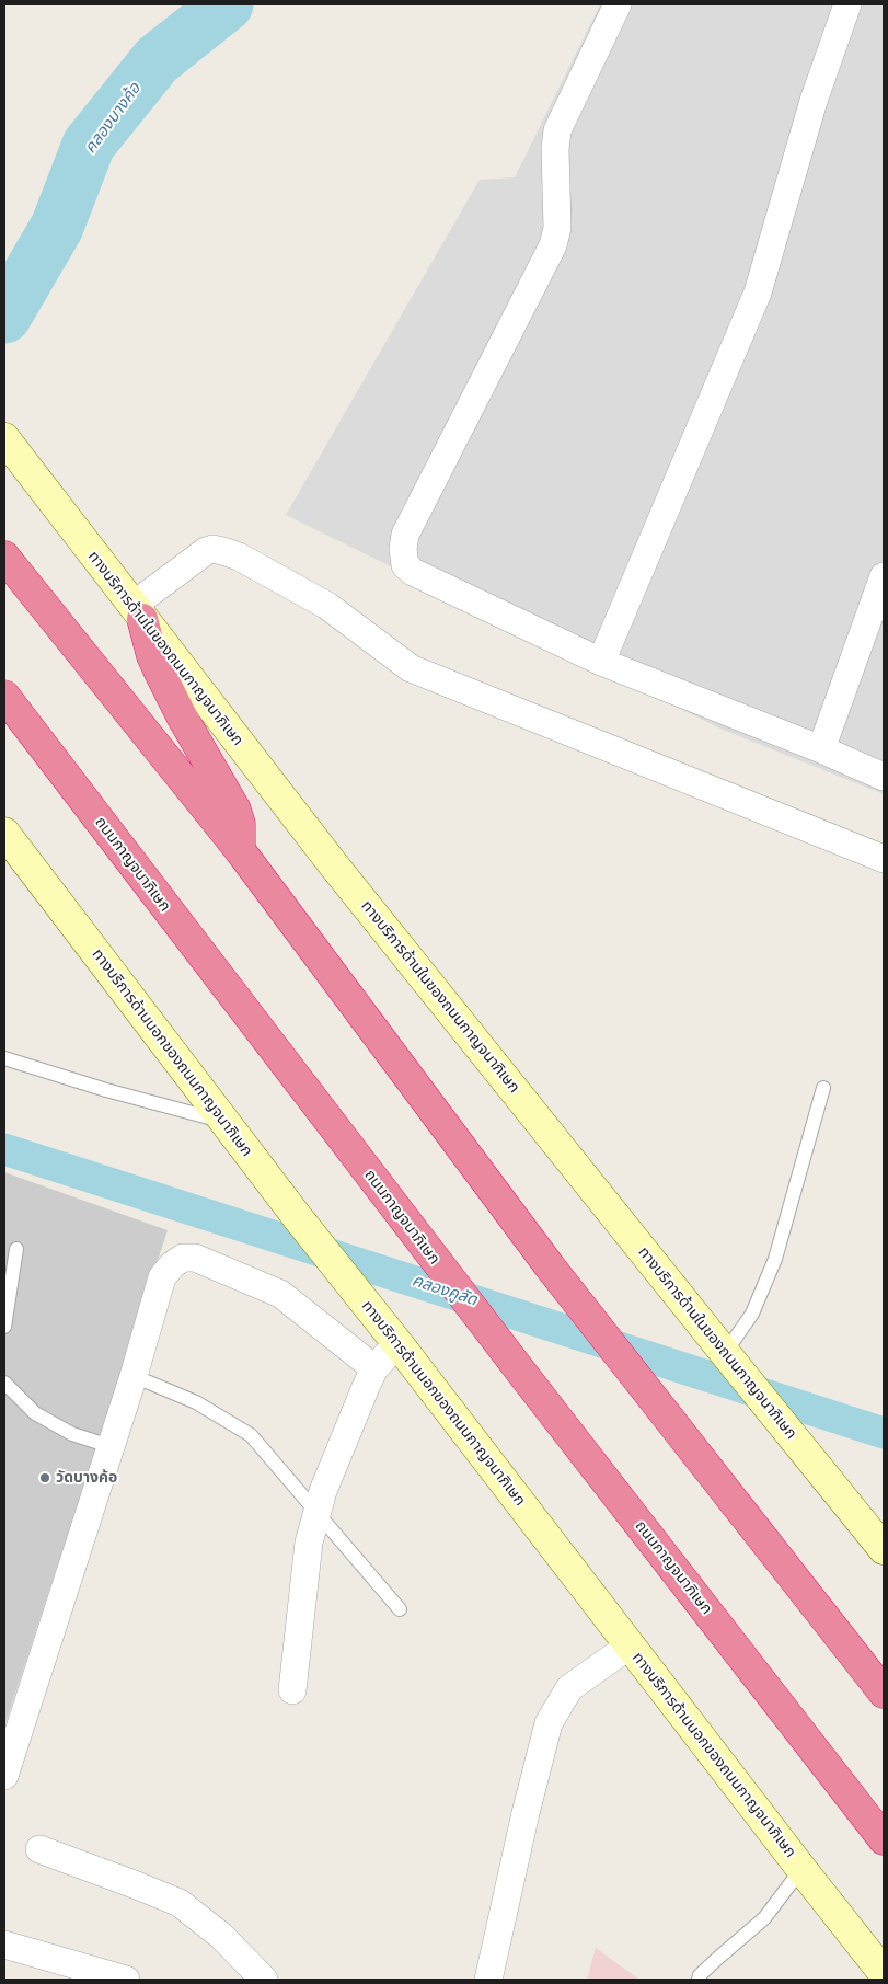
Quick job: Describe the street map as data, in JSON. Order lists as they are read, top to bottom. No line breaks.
{"streets":{"highway":["ถนนกาญจนาภิเษก"],"main road":["ทางบริการด้านในของถนนกาญจนาภิเษก","ทางบริการด้านนอกของถนนกาญจนาภิเษก"]},"water":["คลองบางค้อ","คลองคูลัด"],"places":["วัดบางค้อ"]}
